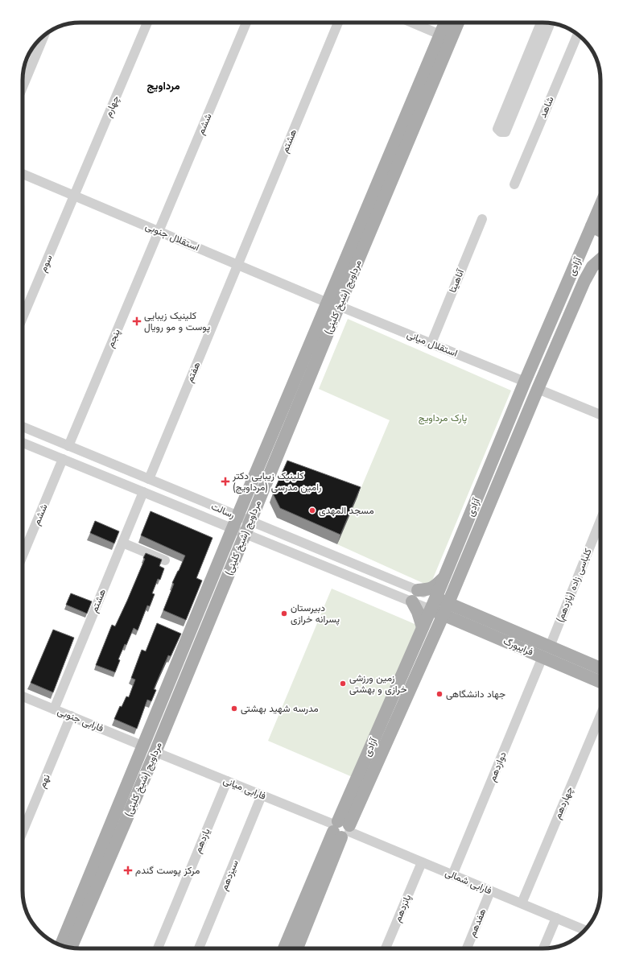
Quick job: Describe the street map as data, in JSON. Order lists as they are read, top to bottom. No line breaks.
{"streets":{"main road":["آزادی","مرداویج (شیخ کلینی)","فرایبورگ"],"street":["چهارم","شاهد","ششم","هشتم","استقلال جنوبی","سوم","آناهیتا","پنجم","استقلال میانی","هفتم","رسالت","کلباسی زاده (یازدهم)","فارابی جنوبی","دوازدهم","نهم","فارابی میانی","چهاردهم","یازدهم","سیزدهم","فارابی شمالی","پانزدهم","هفدهم"]},"crossings":[["چهارم","استقلال جنوبی"],["چهارم","سوم"],["ششم","استقلال جنوبی"],["ششم","پنجم"],["ششم","رسالت"],["هشتم","استقلال جنوبی"],["هشتم","هفتم"],["هشتم","رسالت"],["هشتم","فارابی جنوبی"],["استقلال جنوبی","سوم"],["استقلال جنوبی","مرداویج (شیخ کلینی)"],["استقلال جنوبی","پنجم"],["استقلال جنوبی","استقلال میانی"],["استقلال جنوبی","هفتم"],["آزادی","استقلال میانی"],["آزادی","رسالت"],["آزادی","فرایبورگ"],["آزادی","فارابی میانی"],["آزادی","فارابی شمالی"],["آناهیتا","استقلال میانی"],["مرداویج (شیخ کلینی)","استقلال میانی"],["مرداویج (شیخ کلینی)","رسالت"],["مرداویج (شیخ کلینی)","فارابی جنوبی"],["مرداویج (شیخ کلینی)","فارابی میانی"],["پنجم","رسالت"],["هفتم","رسالت"],["رسالت","فرایبورگ"],["کلباسی زاده (یازدهم)","فرایبورگ"],["کلباسی زاده (یازدهم)","دوازدهم"],["فرایبورگ","دوازدهم"],["فارابی جنوبی","نهم"],["دوازدهم","فارابی شمالی"],["فارابی میانی","یازدهم"],["فارابی میانی","سیزدهم"],["فارابی میانی","فارابی شمالی"],["چهاردهم","فارابی شمالی"],["فارابی شمالی","پانزدهم"],["فارابی شمالی","هفدهم"]],"districts":["مرداویج"],"parks":["پارک مرداویج"],"places":{"health":["کلینیک زیبایی پوست و مو رویال","کلینیک زیبایی دکتر رامین مدرسی (مرداویج)","مرکز پوست گندم"],"other":["مسجد المهدی","دبیرستان پسرانه خرازی","زمین ورزشی خرازی و بهشتی","جهاد دانشگاهی","مدرسه شهید بهشتی"]}}
